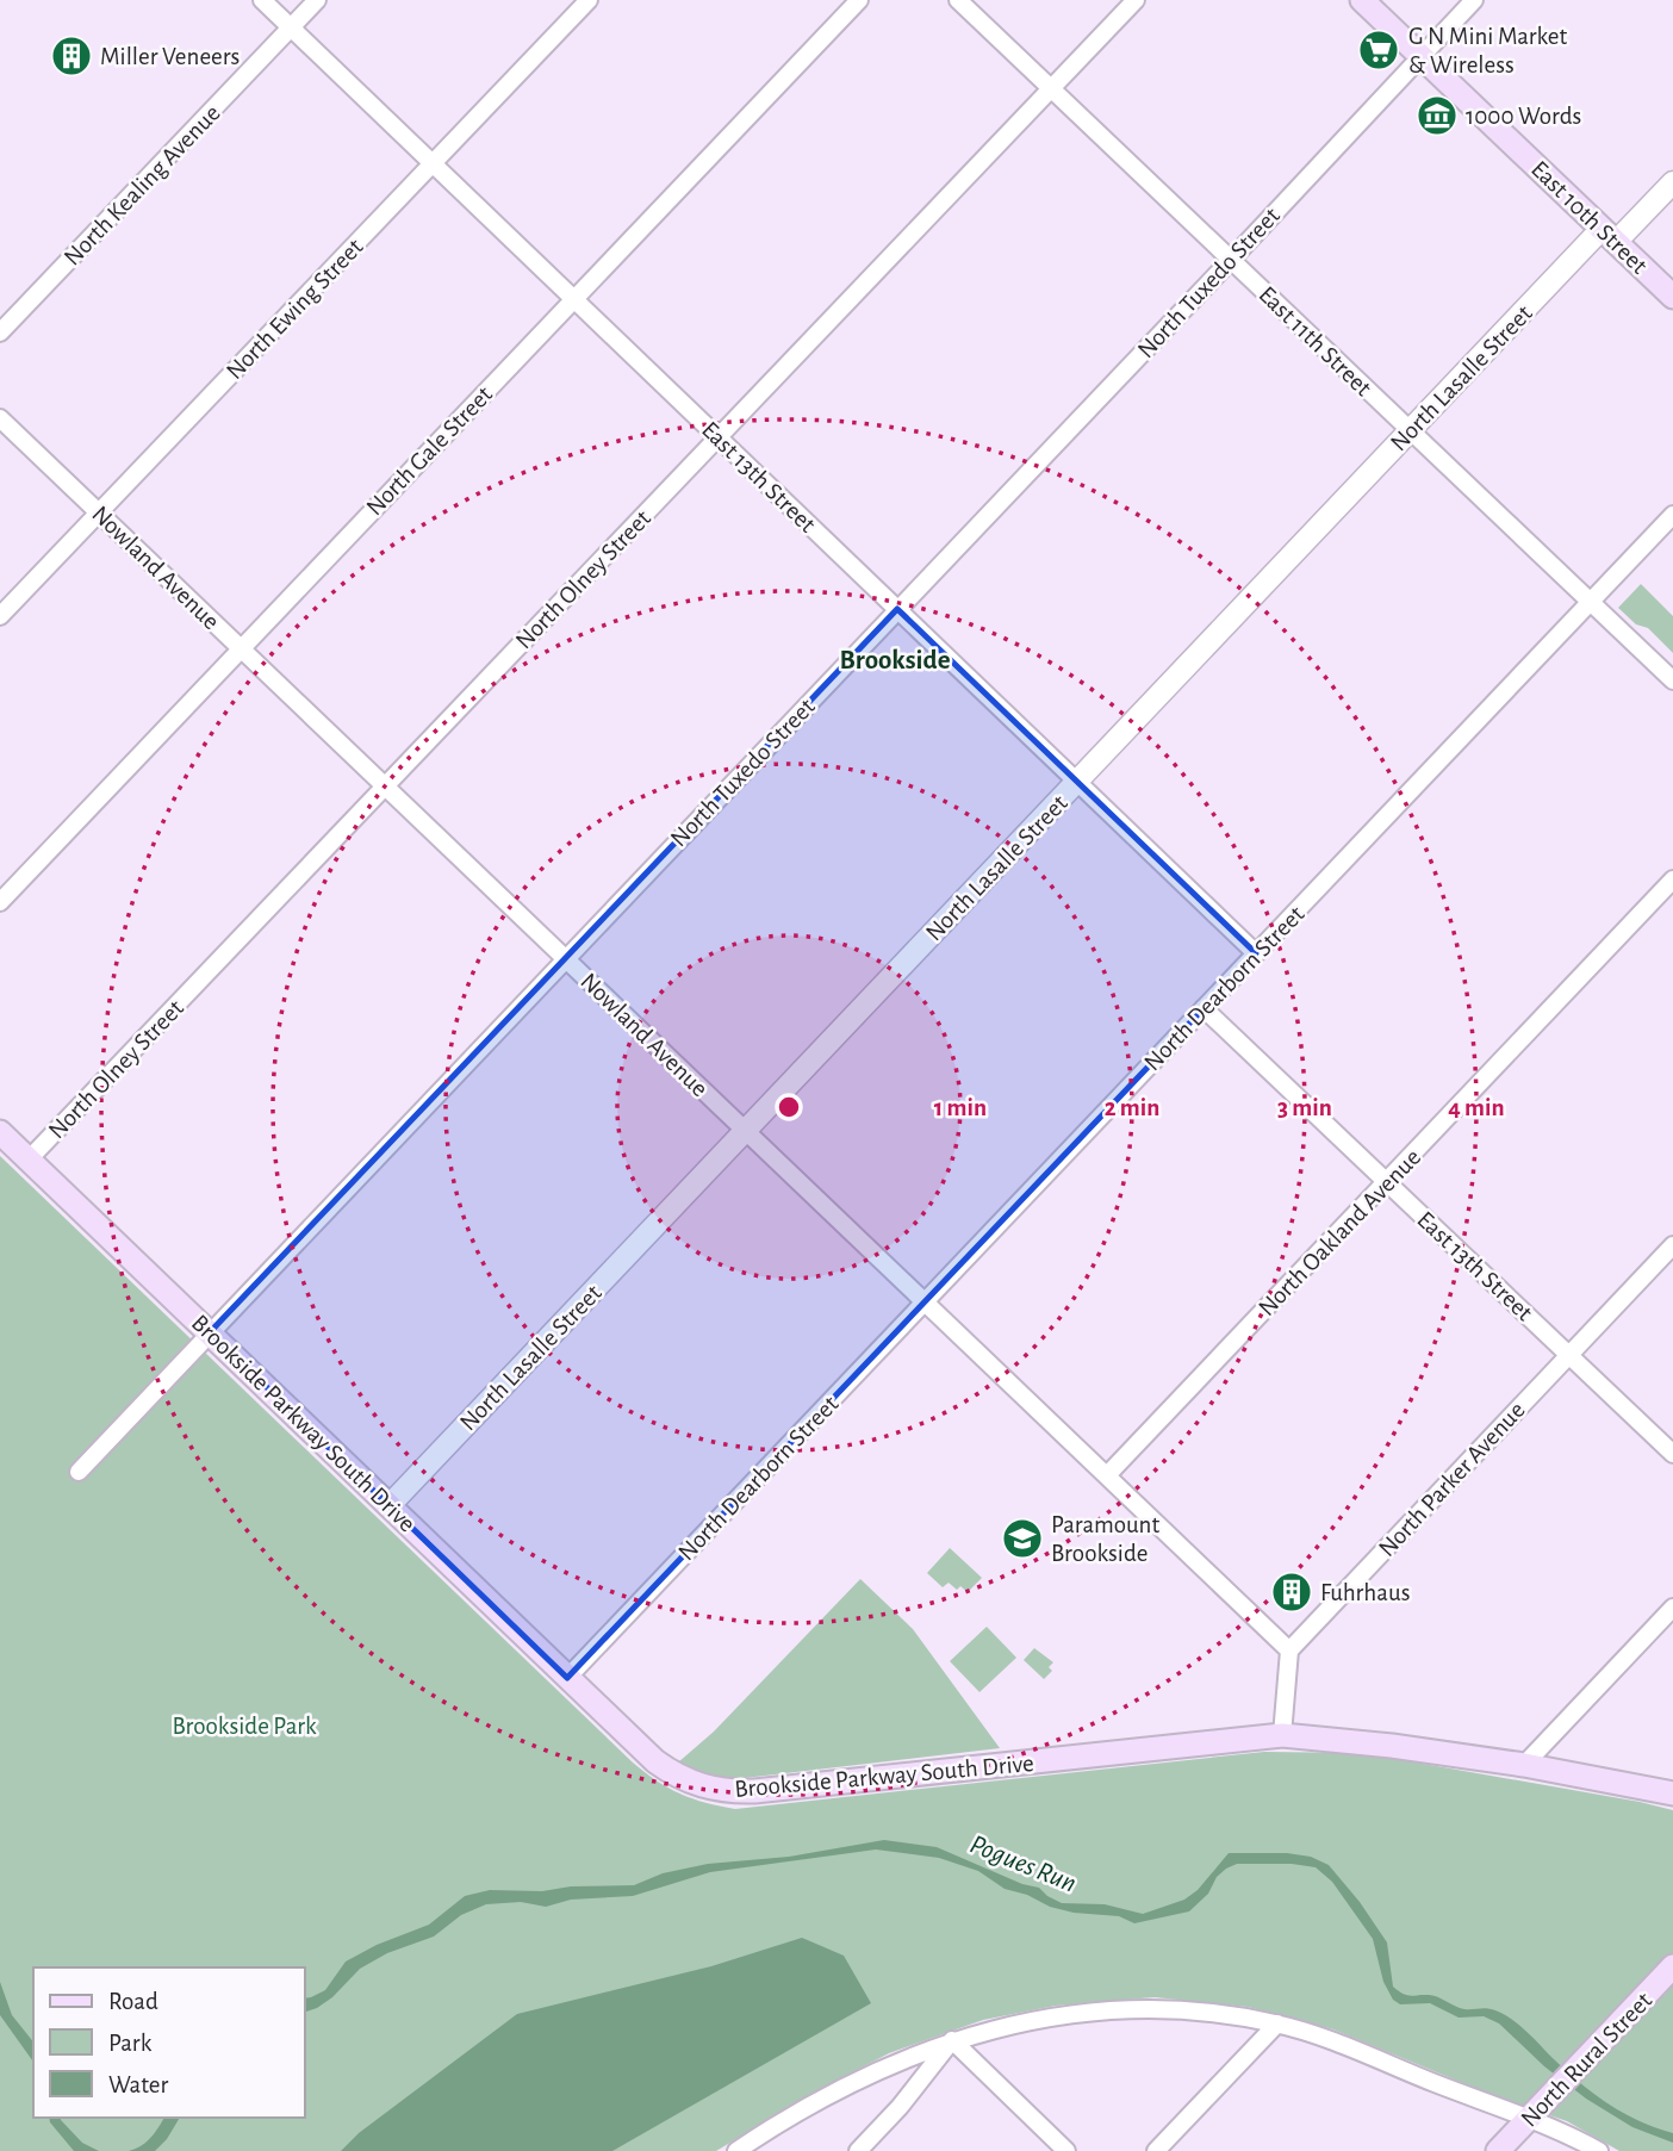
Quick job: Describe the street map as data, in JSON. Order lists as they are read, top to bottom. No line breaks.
{"streets":{"main road":["East 10th Street","Brookside Parkway South Drive","North Rural Street"],"street":["North Kealing Avenue","North Tuxedo Street","North Ewing Street","East 11th Street","North Lasalle Street","North Gale Street","East 13th Street","Nowland Avenue","North Olney Street","North Dearborn Street","North Oakland Avenue","North Parker Avenue"]},"crossings":[["North Kealing Avenue","East 13th Street"],["East 10th Street","North Tuxedo Street"],["East 10th Street","North Lasalle Street"],["North Tuxedo Street","East 11th Street"],["North Tuxedo Street","East 13th Street"],["North Tuxedo Street","Nowland Avenue"],["North Tuxedo Street","Brookside Parkway South Drive"],["North Ewing Street","East 13th Street"],["North Ewing Street","Nowland Avenue"],["East 11th Street","North Lasalle Street"],["East 11th Street","North Olney Street"],["East 11th Street","North Dearborn Street"],["North Lasalle Street","East 13th Street"],["North Lasalle Street","Nowland Avenue"],["North Lasalle Street","Brookside Parkway South Drive"],["North Gale Street","East 13th Street"],["North Gale Street","Nowland Avenue"],["East 13th Street","North Olney Street"],["East 13th Street","North Dearborn Street"],["East 13th Street","North Oakland Avenue"],["East 13th Street","North Parker Avenue"],["Nowland Avenue","North Olney Street"],["Nowland Avenue","North Dearborn Street"],["Nowland Avenue","North Oakland Avenue"],["Nowland Avenue","North Parker Avenue"],["North Olney Street","Brookside Parkway South Drive"],["North Dearborn Street","Brookside Parkway South Drive"]],"districts":["Brookside"],"water":["Pogues Run"],"parks":["Brookside Park"],"places":{"supermarket":["G N Mini Market & Wireless"],"building":["Miller Veneers","Fuhrhaus"],"museum":["1000 Words"],"school or university":["Paramount Brookside"]},"legend":["Road","Park","Water"],"rings":["1 min","2 min","3 min","4 min"]}
